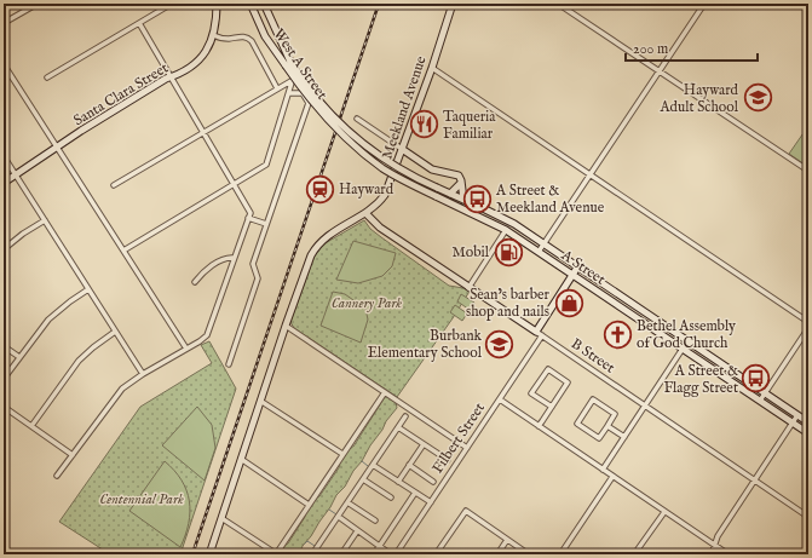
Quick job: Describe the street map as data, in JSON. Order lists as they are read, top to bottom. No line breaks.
{"streets":{"main road":["West A Street","Santa Clara Street","Meekland Avenue","A Street","B Street"],"street":["Filbert Street"]},"crossings":[["West A Street","A Street"],["Meekland Avenue","B Street"],["B Street","Filbert Street"]],"parks":["Cannery Park","Centennial Park"],"places":{"school or university":["Hayward Adult School","Burbank Elementary School"],"restaurant":["Taqueria Familiar"],"station":["Hayward"],"bus stop":["A Street & Meekland Avenue","A Street & Flagg Street"],"fuel station":["Mobil"],"shop":["Sean’s barber shop and nails"],"church":["Bethel Assembly of God Church"]},"scale_bar":"200 m"}
